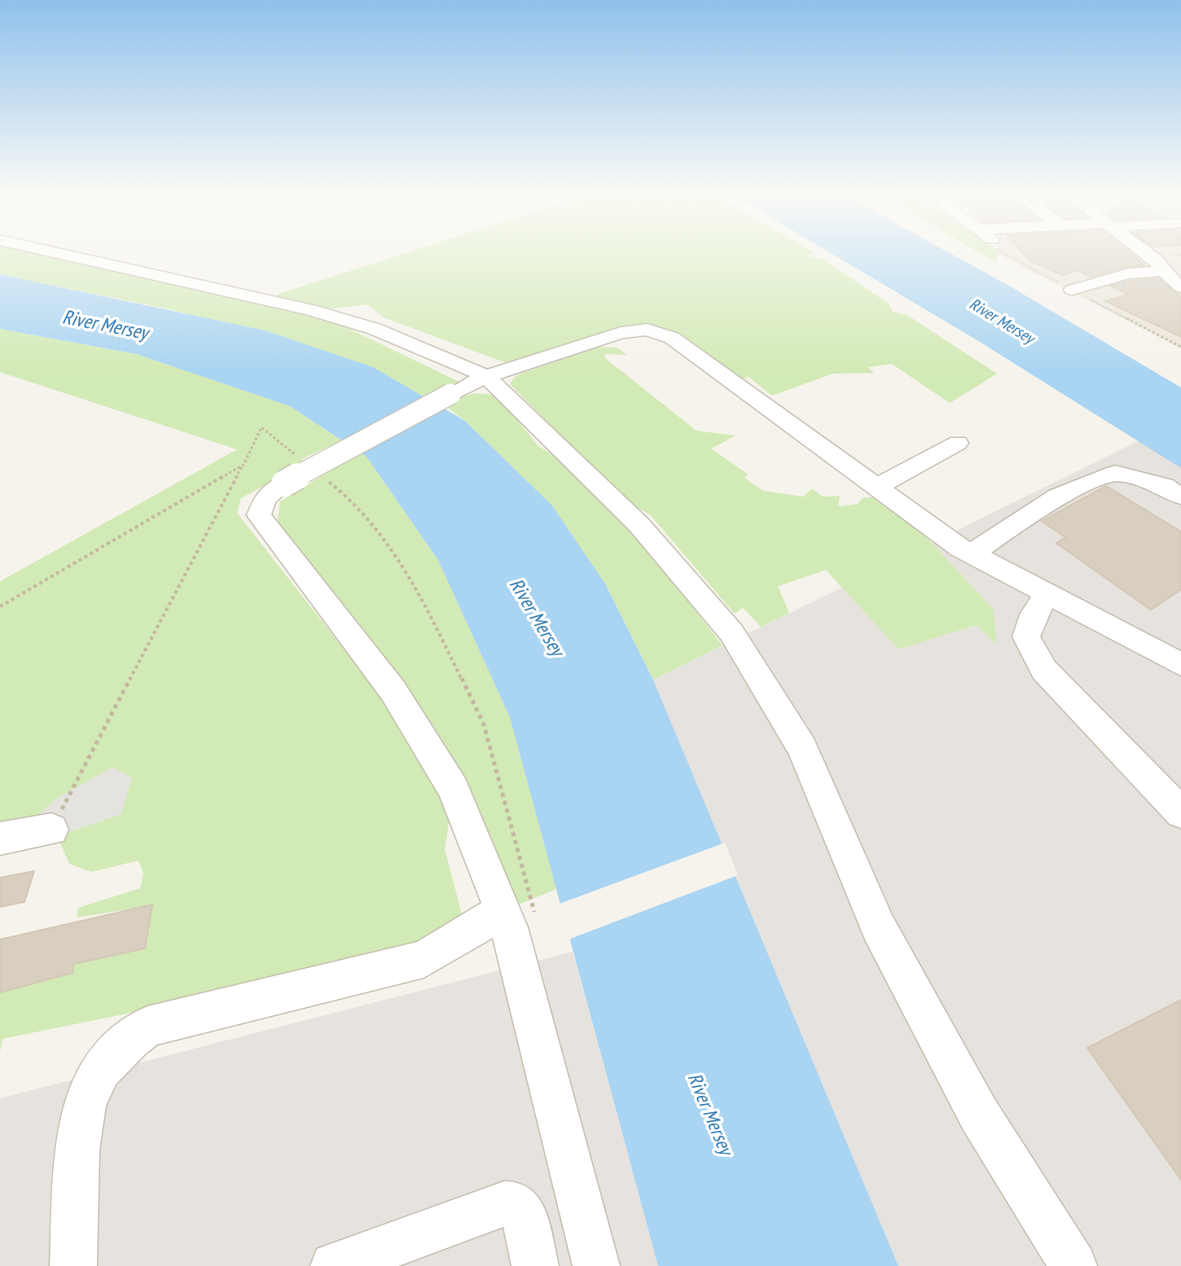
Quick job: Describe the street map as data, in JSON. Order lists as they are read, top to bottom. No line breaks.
{"water":["River Mersey"]}
